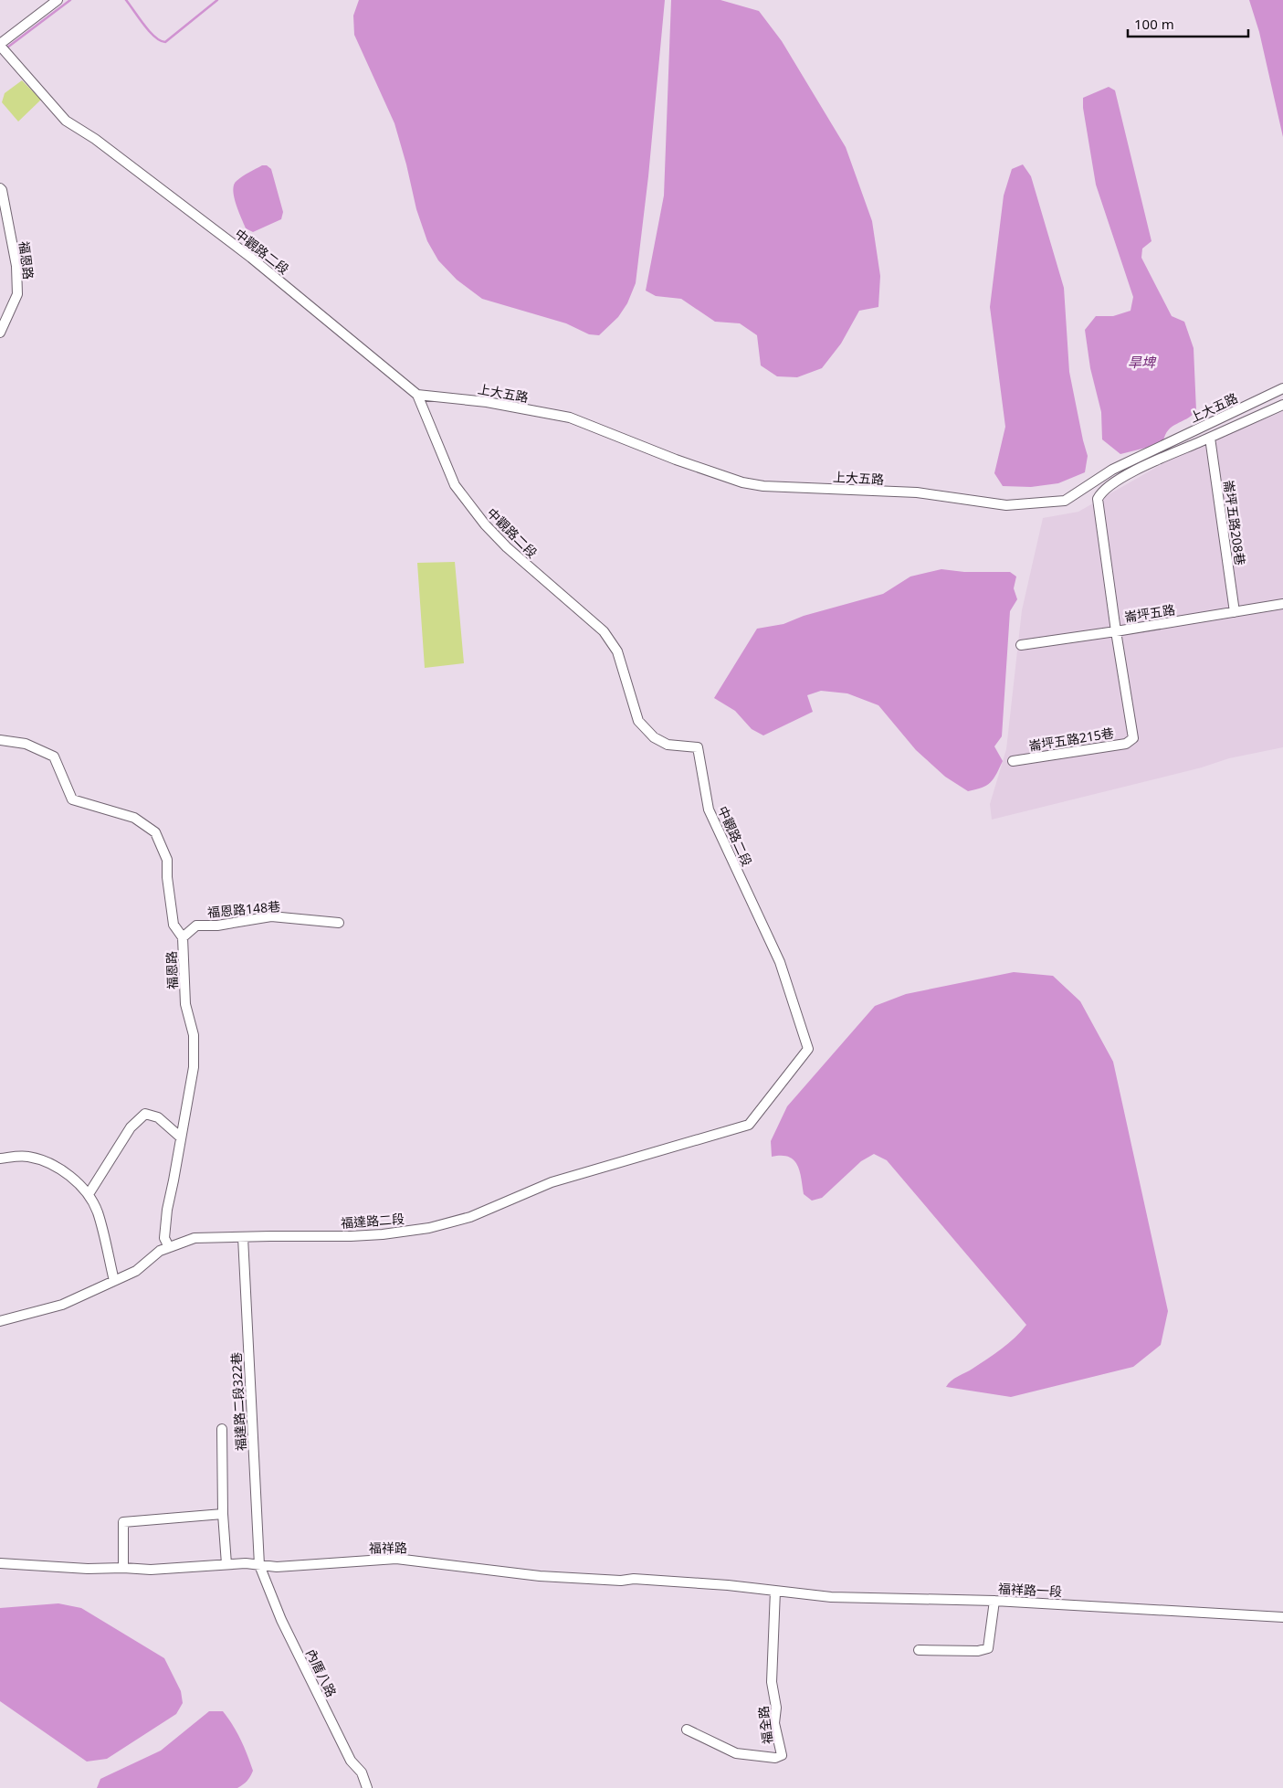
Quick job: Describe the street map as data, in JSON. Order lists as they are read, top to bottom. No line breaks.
{"streets":{"street":["中觀路二段","福恩路","上大五路","崙坪五路208巷","崙坪五路","崙坪五路215巷","福恩路148巷","福達路二段","福達路二段322巷","福祥路","福祥路一段","內厝八路","福全路"]},"crossings":[["中觀路二段","上大五路"],["中觀路二段","福達路二段"],["福恩路","福恩路148巷"],["福恩路","福達路二段"],["崙坪五路208巷","崙坪五路"],["崙坪五路","崙坪五路215巷"],["福達路二段","福達路二段322巷"],["福達路二段322巷","福祥路"],["福達路二段322巷","內厝八路"],["福祥路","福祥路一段"],["福祥路","內厝八路"],["福祥路","福全路"],["福祥路一段","福全路"]],"water":["旱埤"],"scale_bar":"100 m"}
